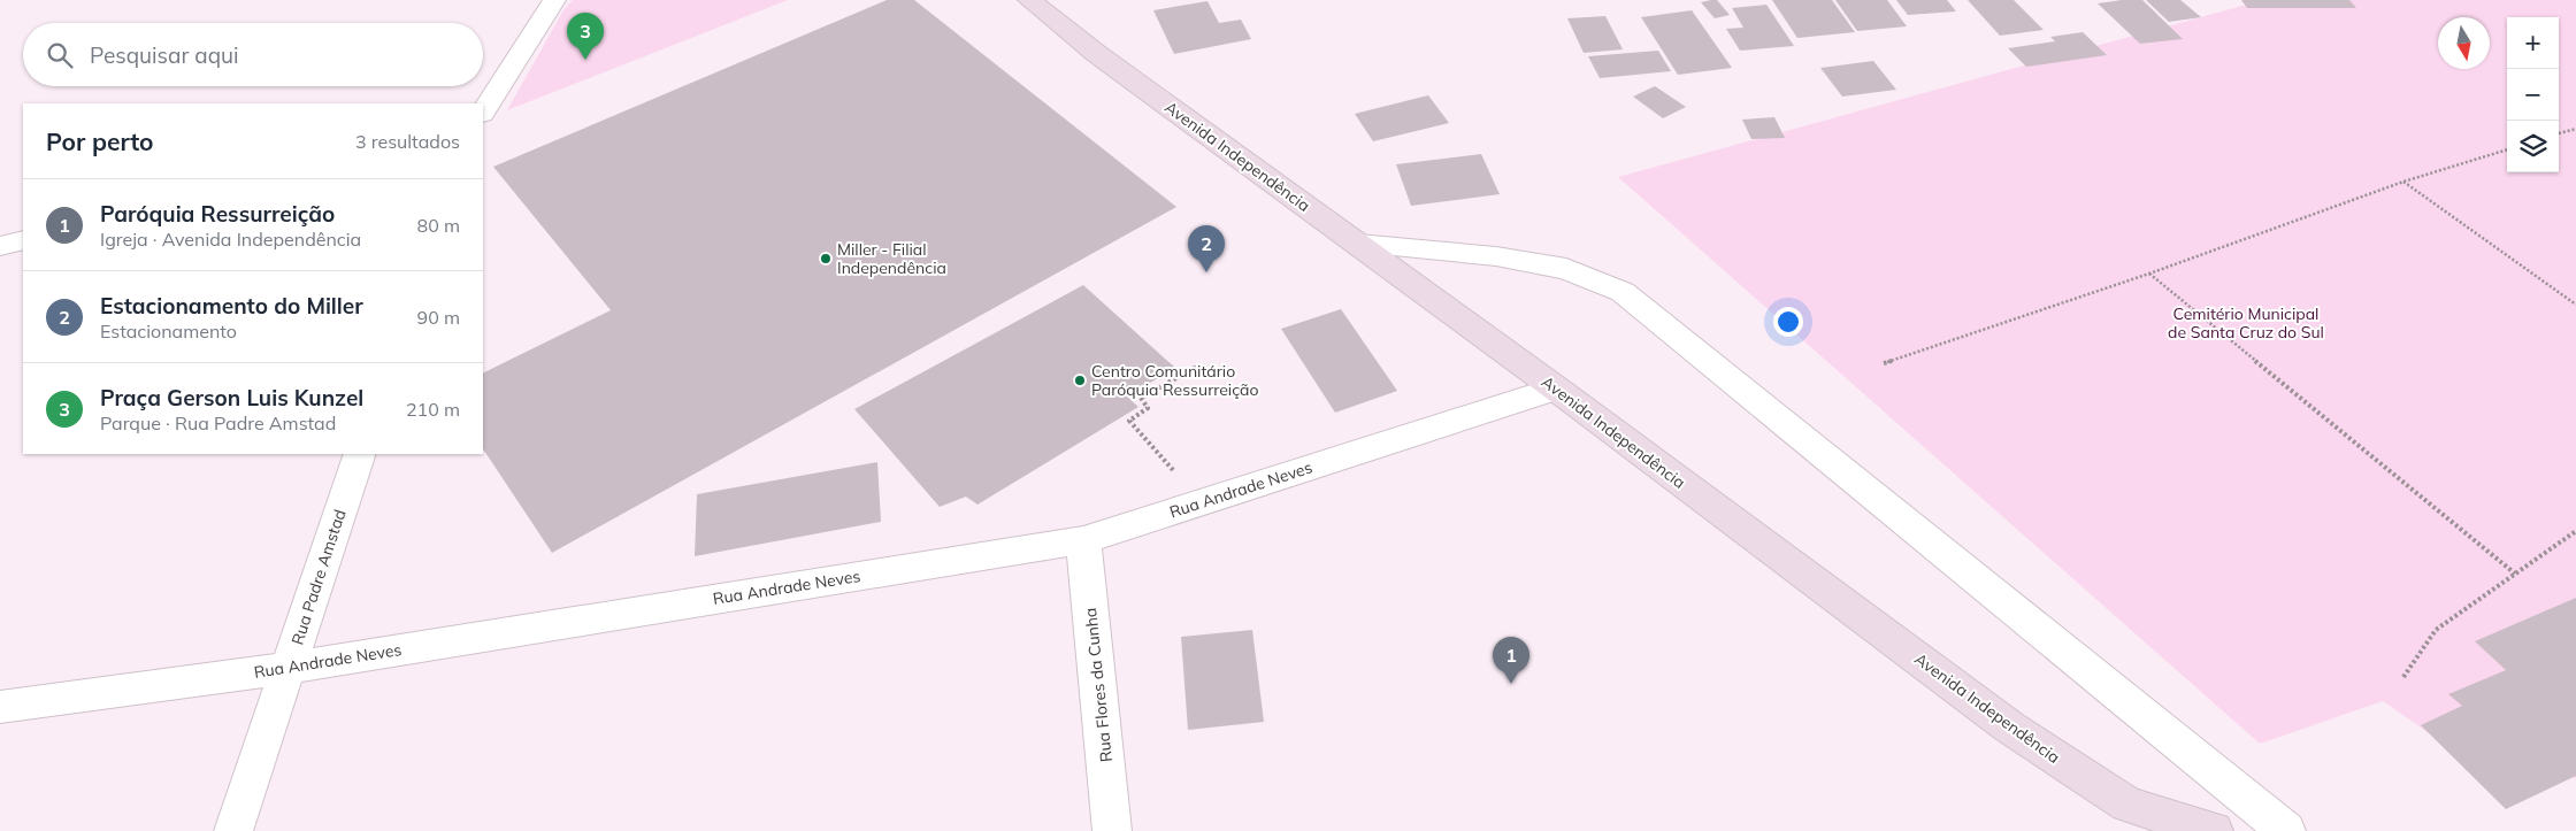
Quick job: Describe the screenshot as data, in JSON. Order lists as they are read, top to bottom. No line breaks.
{"streets":{"main road":["Avenida Independência"],"street":["Rua Andrade Neves","Rua Padre Amstad","Rua Flores da Cunha"]},"crossings":[["Avenida Independência","Rua Andrade Neves"],["Rua Andrade Neves","Rua Padre Amstad"],["Rua Andrade Neves","Rua Flores da Cunha"]],"parks":["Cemitério Municipal de Santa Cruz do Sul"],"places":["Miller - Filial Independência","Centro Comunitário Paróquia Ressurreição"],"north":"bottom","page":{"pins":["3","2","1"],"map_buttons":["+","−"],"search":"Pesquisar aqui","heading":["Por perto","3 resultados"],"list":[{"mark":"1","name":"Paróquia Ressurreição","note":"Igreja · Avenida Independência","value":"80 m"},{"mark":"2","name":"Estacionamento do Miller","note":"Estacionamento","value":"90 m"},{"mark":"3","name":"Praça Gerson Luis Kunzel","note":"Parque · Rua Padre Amstad","value":"210 m"}]}}
